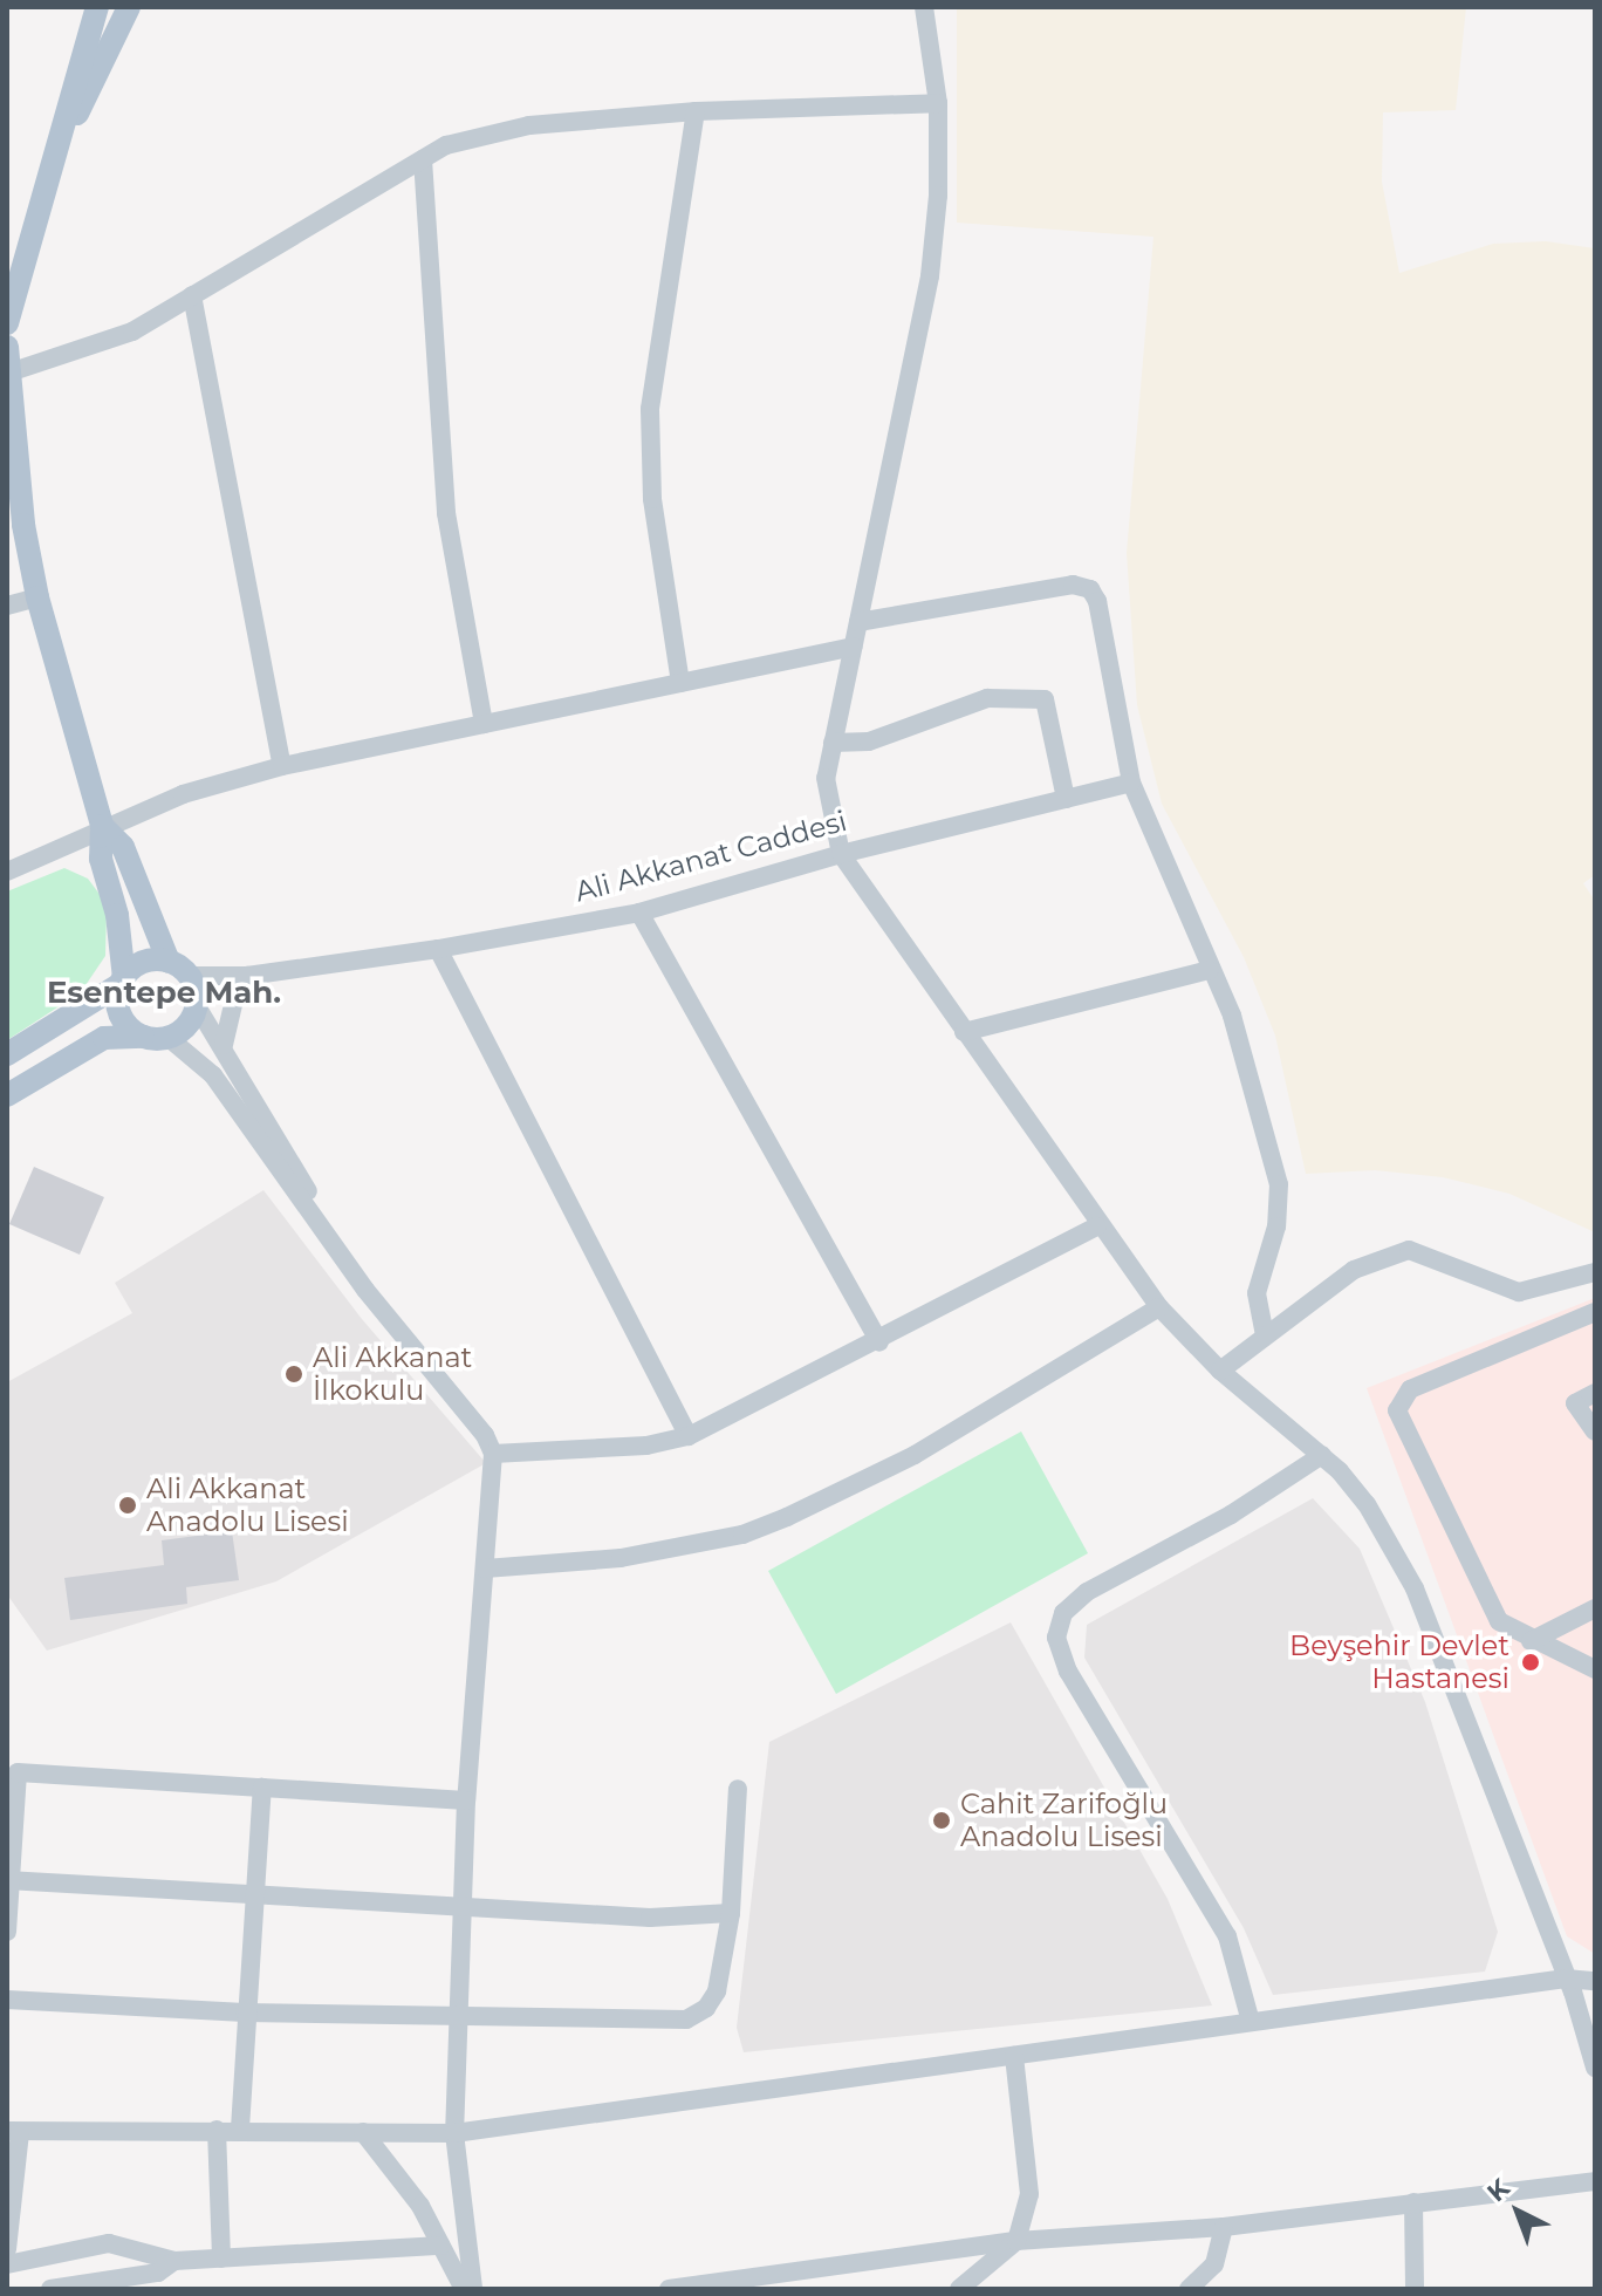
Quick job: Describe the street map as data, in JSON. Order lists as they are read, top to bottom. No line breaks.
{"streets":{"street":["Ali Akkanat Caddesi"]},"districts":["Esentepe Mah."],"places":["Ali Akkanat İlkokulu","Ali Akkanat Anadolu Lisesi","Beyşehir Devlet Hastanesi","Cahit Zarifoğlu Anadolu Lisesi"],"north":"top left"}
